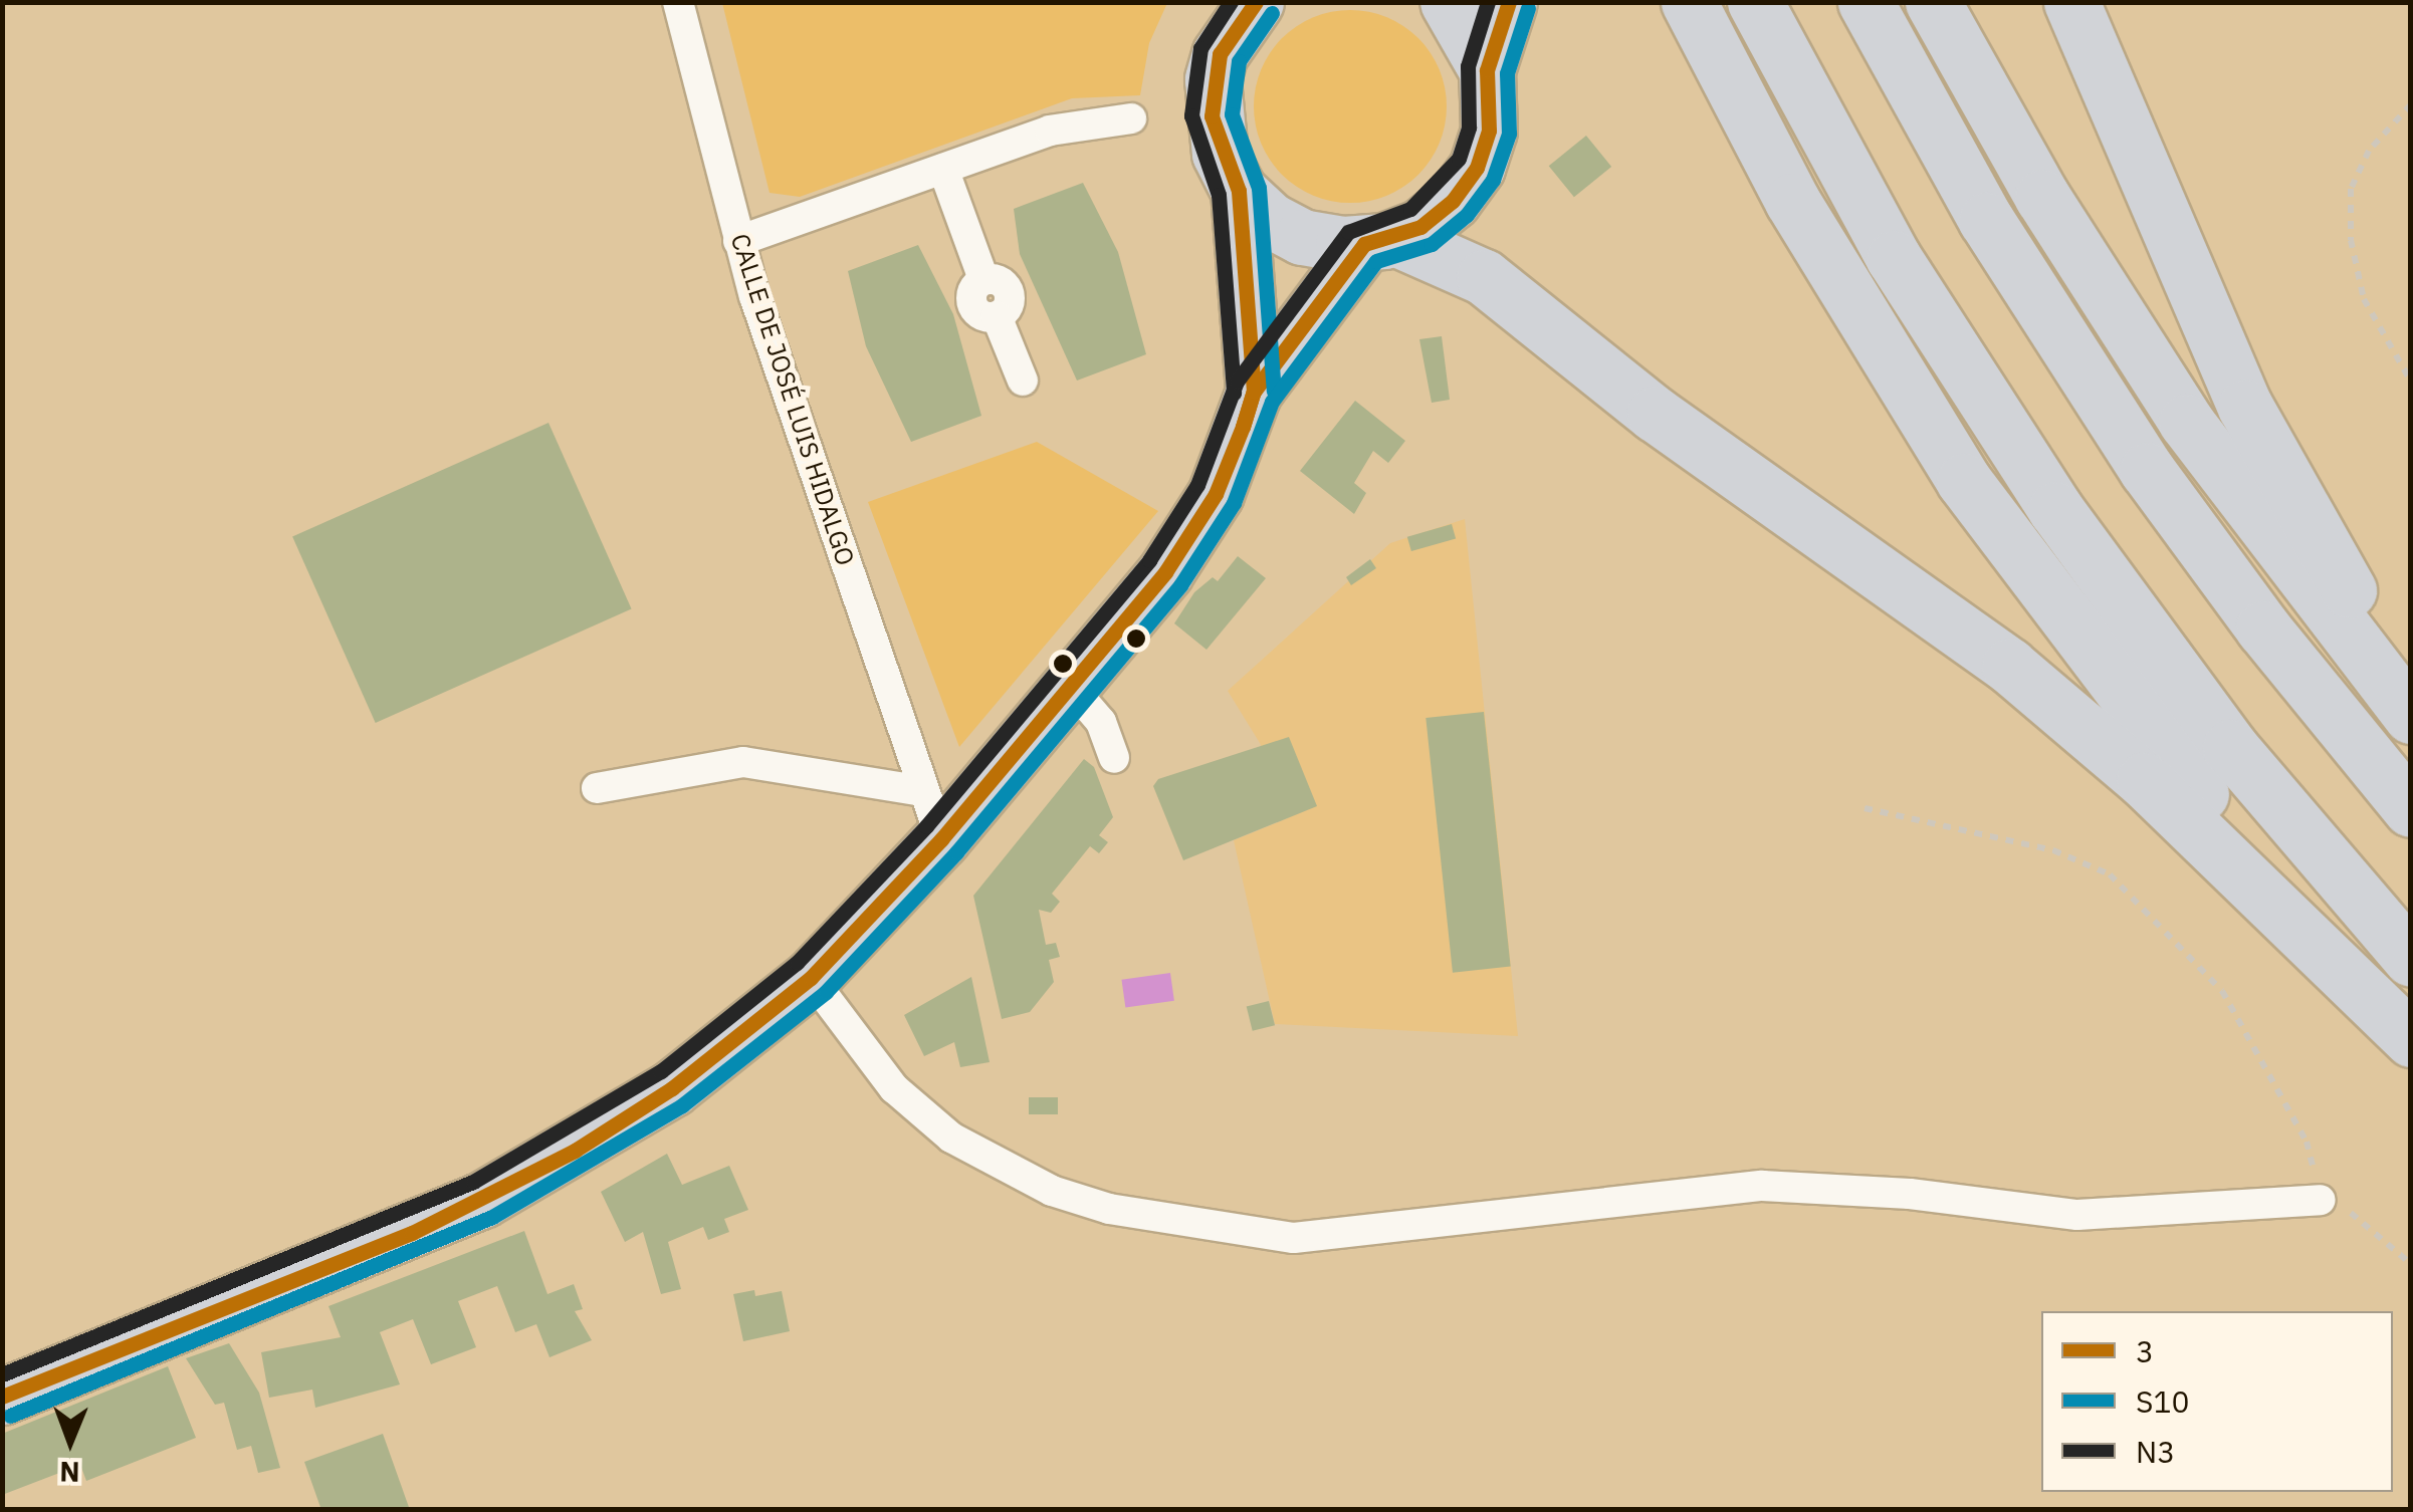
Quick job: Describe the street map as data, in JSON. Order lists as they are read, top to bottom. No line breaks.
{"streets":{"street":["CALLE DE JOSÉ LUIS HIDALGO"]},"lines":["transit line 3","transit line N3","transit line S10"],"legend":["3","S10","N3"],"north":"bottom"}
